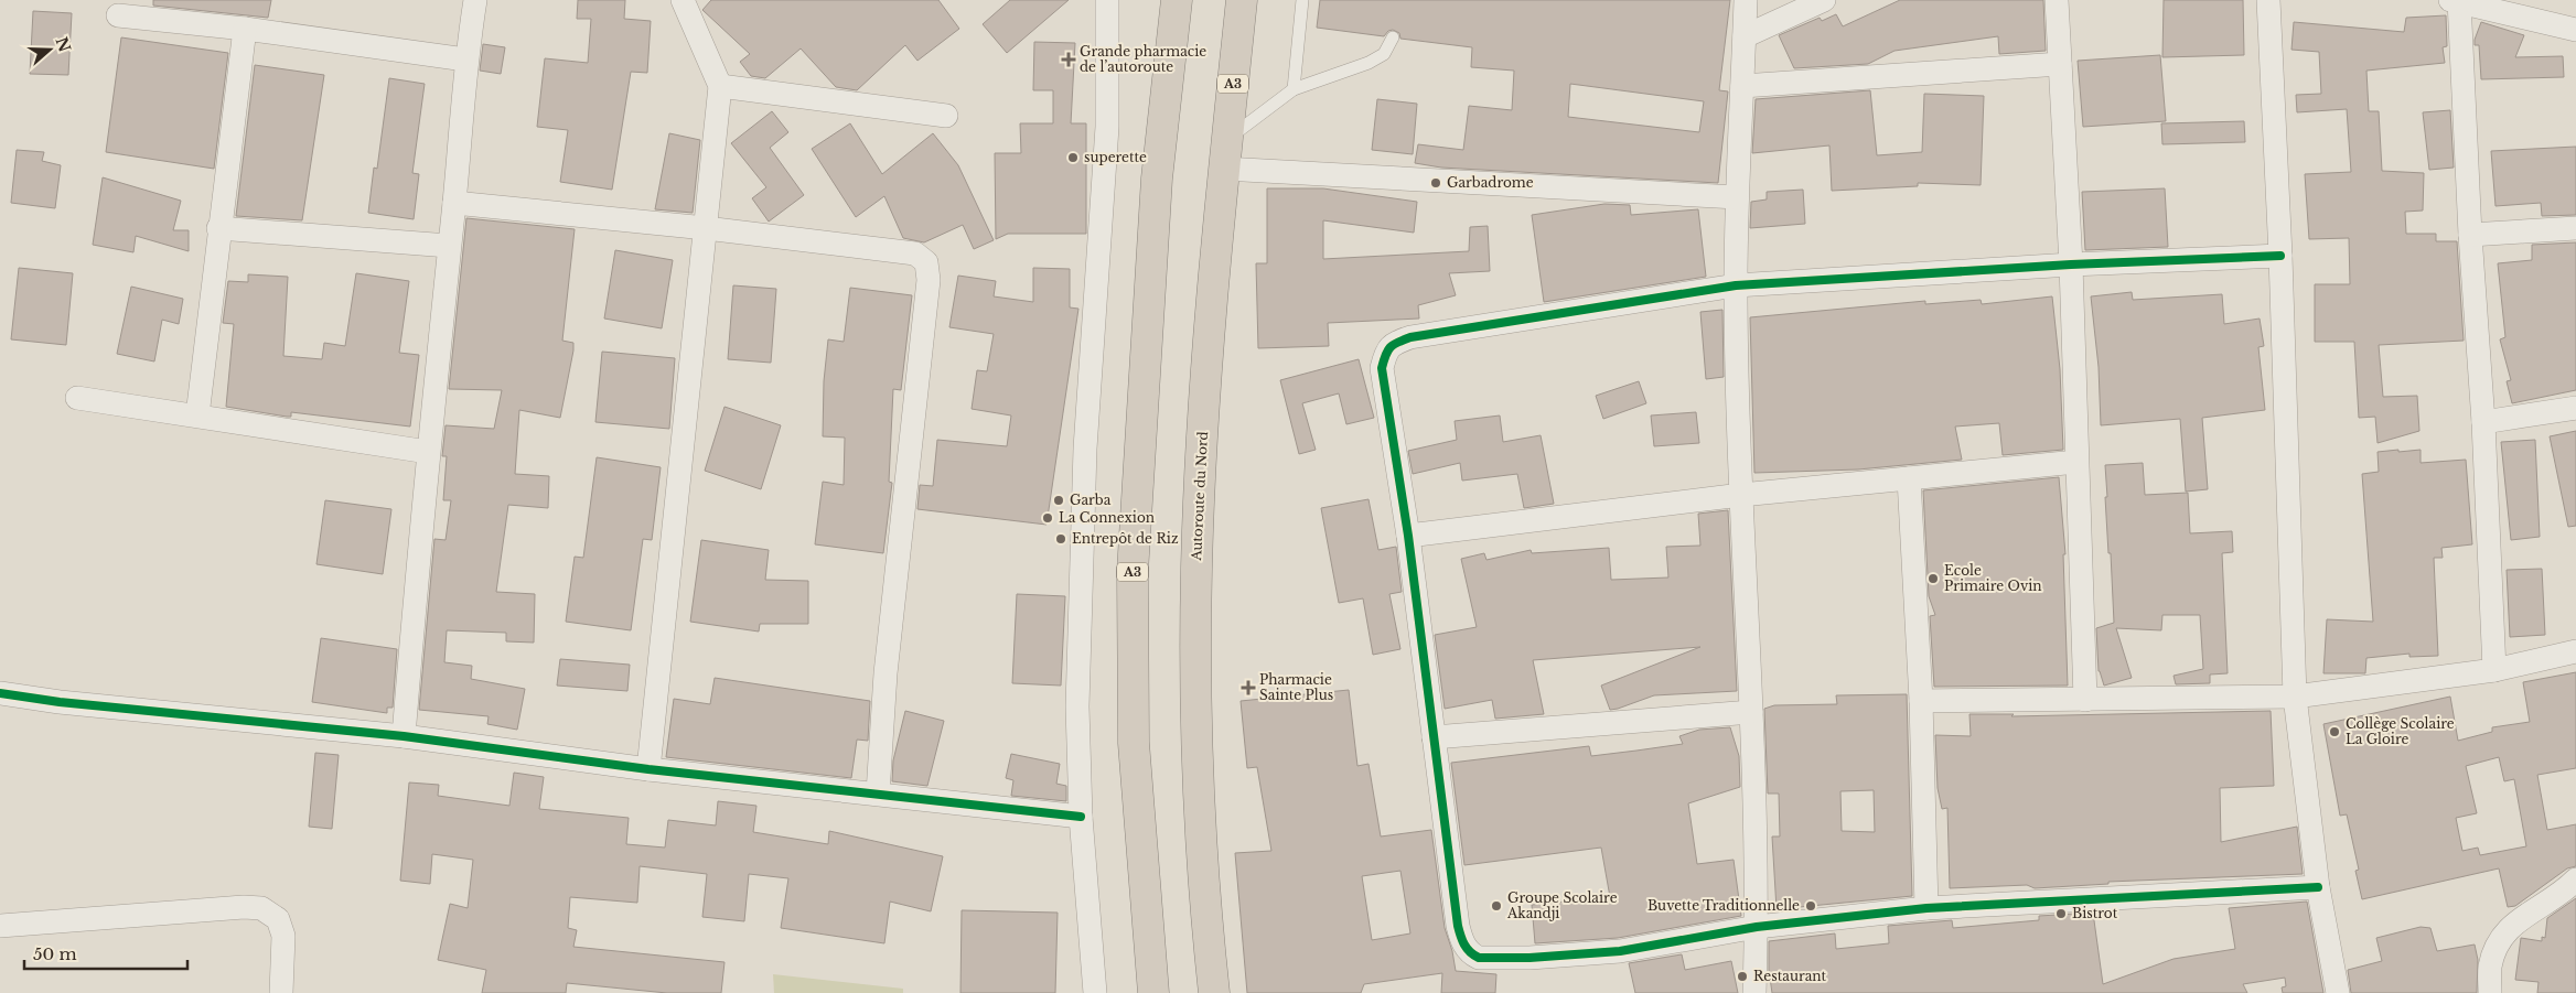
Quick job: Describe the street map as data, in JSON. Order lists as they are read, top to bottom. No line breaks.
{"streets":{"highway":["A3","Autoroute du Nord"]},"places":{"health":["Grande pharmacie de l’autoroute","Pharmacie Sainte Plus"],"other":["superette","Garbadrome","Garba","La Connexion","Entrepôt de Riz","Ecole Primaire Ovin","Collège Scolaire La Gloire","Groupe Scolaire Akandji","Buvette Traditionnelle","Bistrot","Restaurant"]},"scale_bar":"50 m","north":"right"}
